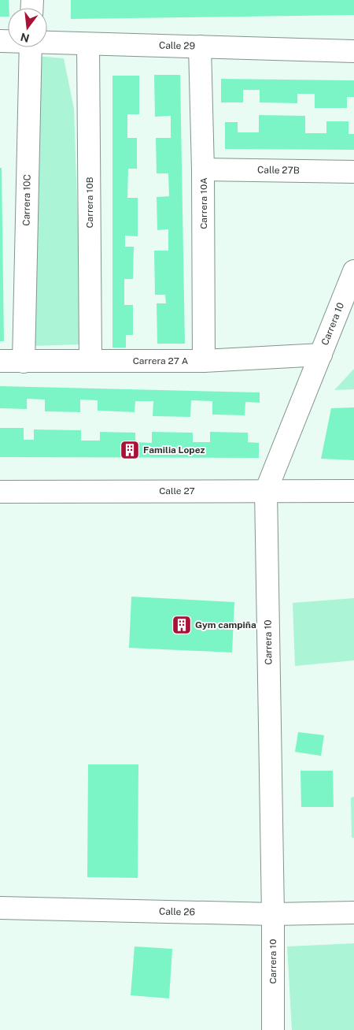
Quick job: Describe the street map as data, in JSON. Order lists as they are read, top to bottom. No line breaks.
{"streets":{"street":["Calle 29","Calle 27B","Carrera 10C","Carrera 10B","Carrera 10A","Carrera 10","Carrera 27 A","Calle 27","Calle 26"]},"crossings":[["Calle 29","Carrera 10B"],["Calle 29","Carrera 10A"],["Calle 27B","Carrera 10A"],["Carrera 10C","Carrera 27 A"],["Carrera 10B","Carrera 27 A"],["Carrera 10A","Carrera 27 A"],["Carrera 10","Carrera 27 A"],["Carrera 10","Calle 27"],["Carrera 10","Calle 26"]],"places":{"building":["Familia Lopez","Gym campiña"]},"north":"bottom"}
